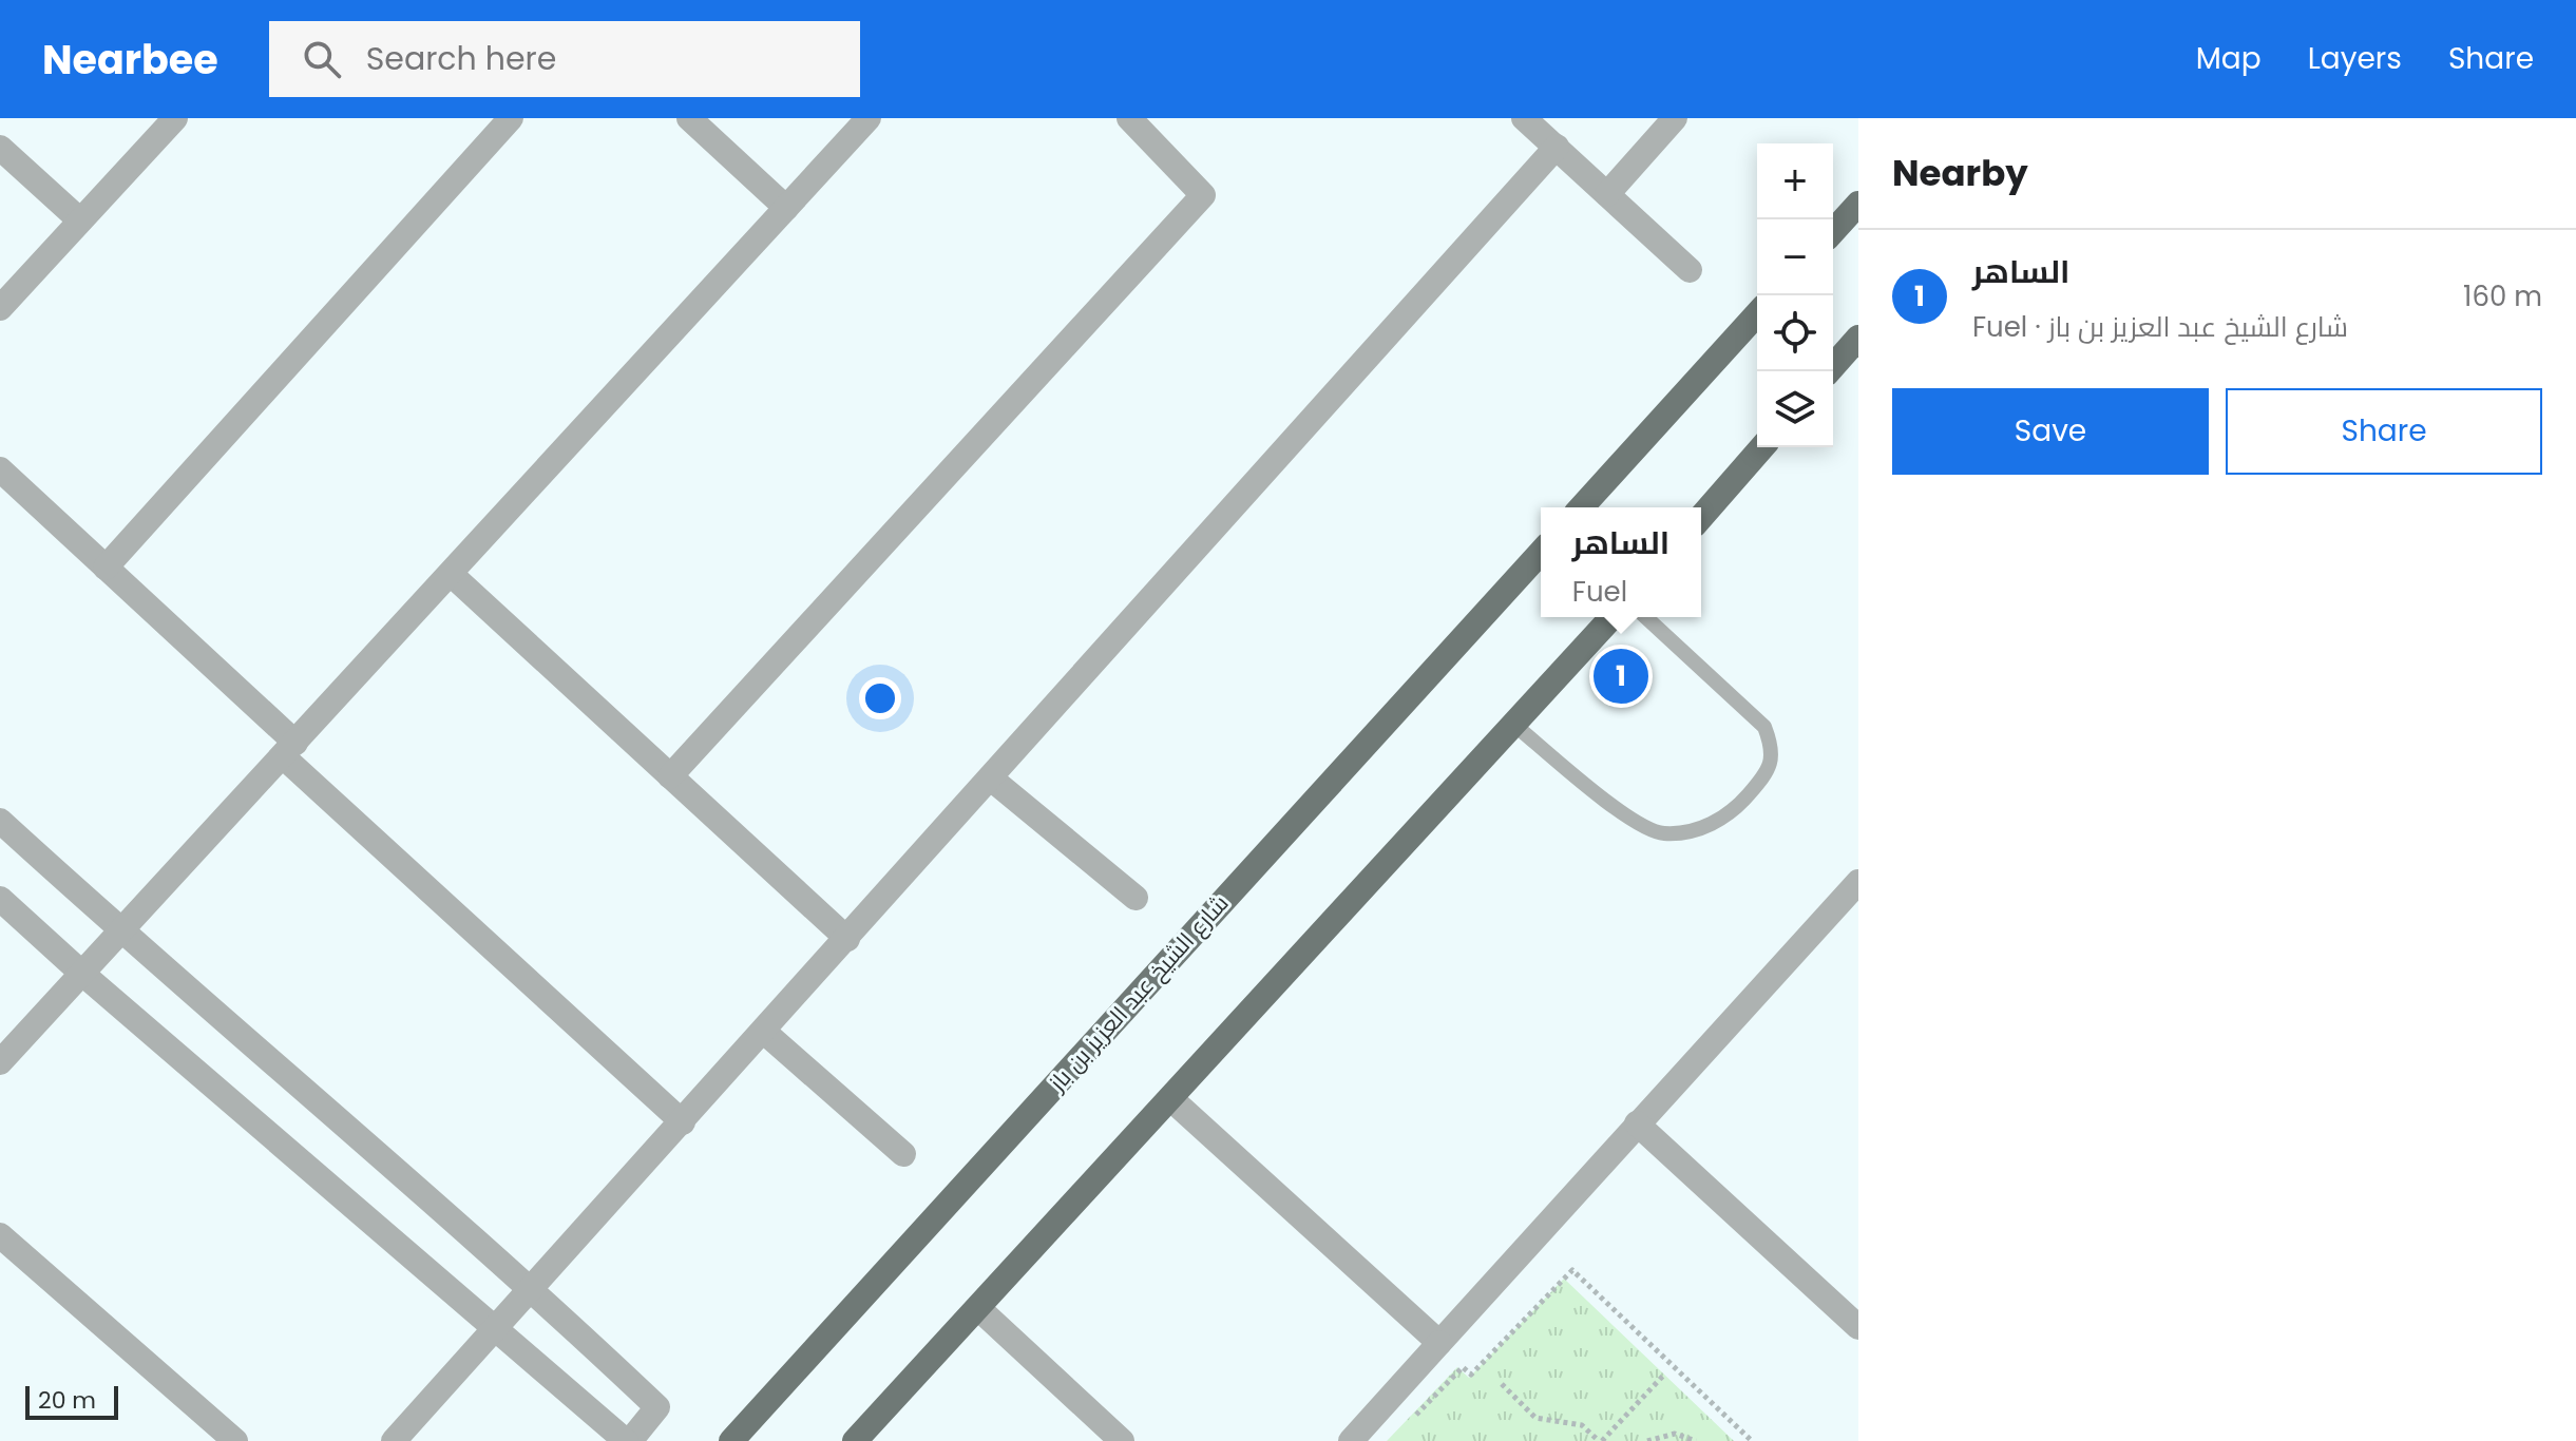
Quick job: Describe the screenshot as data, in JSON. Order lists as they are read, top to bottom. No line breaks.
{"streets":{"main road":["شارع الشيخ عبد العزيز بن باز"]},"scale_bar":"20 m","page":{"header":"Nearbee","search":"Search here","nav":["Map","Layers","Share"],"heading":"Nearby","map_buttons":["+","−"],"list":[{"mark":"1","name":"الساهر","note":"Fuel · شارع الشيخ عبد العزيز بن باز","value":"160 m"}],"buttons":["Save","Share"],"popup":["الساهر","Fuel"],"pins":"1","scale":"20 m"}}
